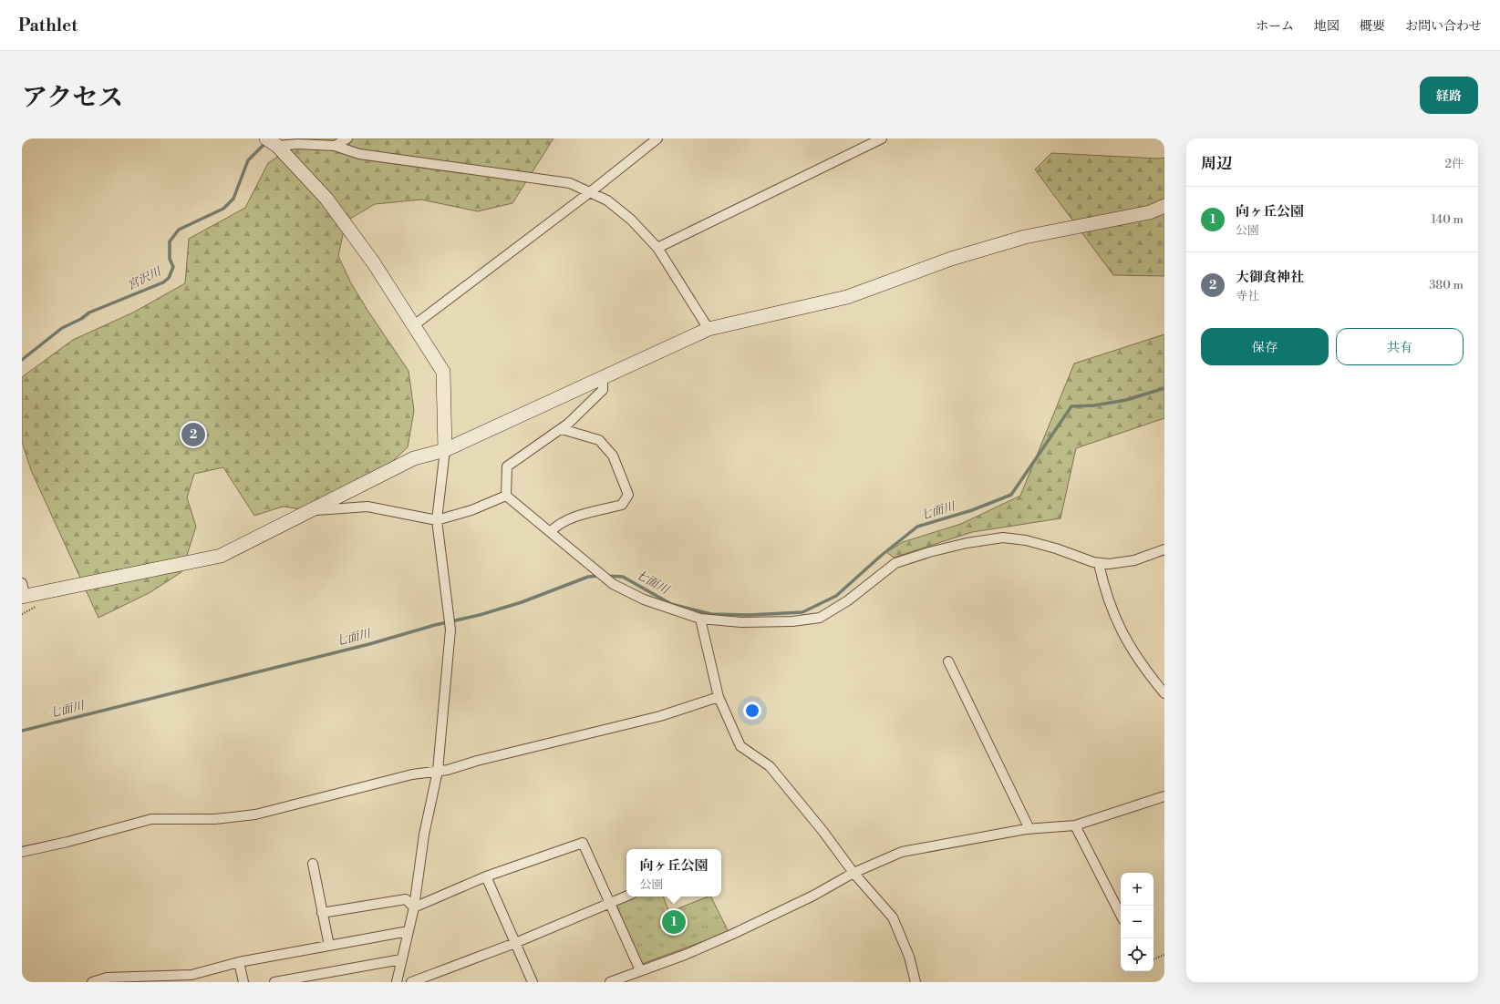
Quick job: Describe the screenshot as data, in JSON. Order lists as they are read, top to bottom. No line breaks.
{"water":["宮沢川","七面川"],"page":{"header":"Pathlet","nav":["ホーム","地図","概要","お問い合わせ"],"title":"アクセス","buttons":["経路",["保存","共有"]],"heading":["周辺","2件"],"list":[{"mark":"1","name":"向ヶ丘公園","note":"公園","value":"140 m"},{"mark":"2","name":"大御食神社","note":"寺社","value":"380 m"}],"pins":["2","1"],"popup":["向ヶ丘公園","公園"],"map_buttons":["+","−"]}}
